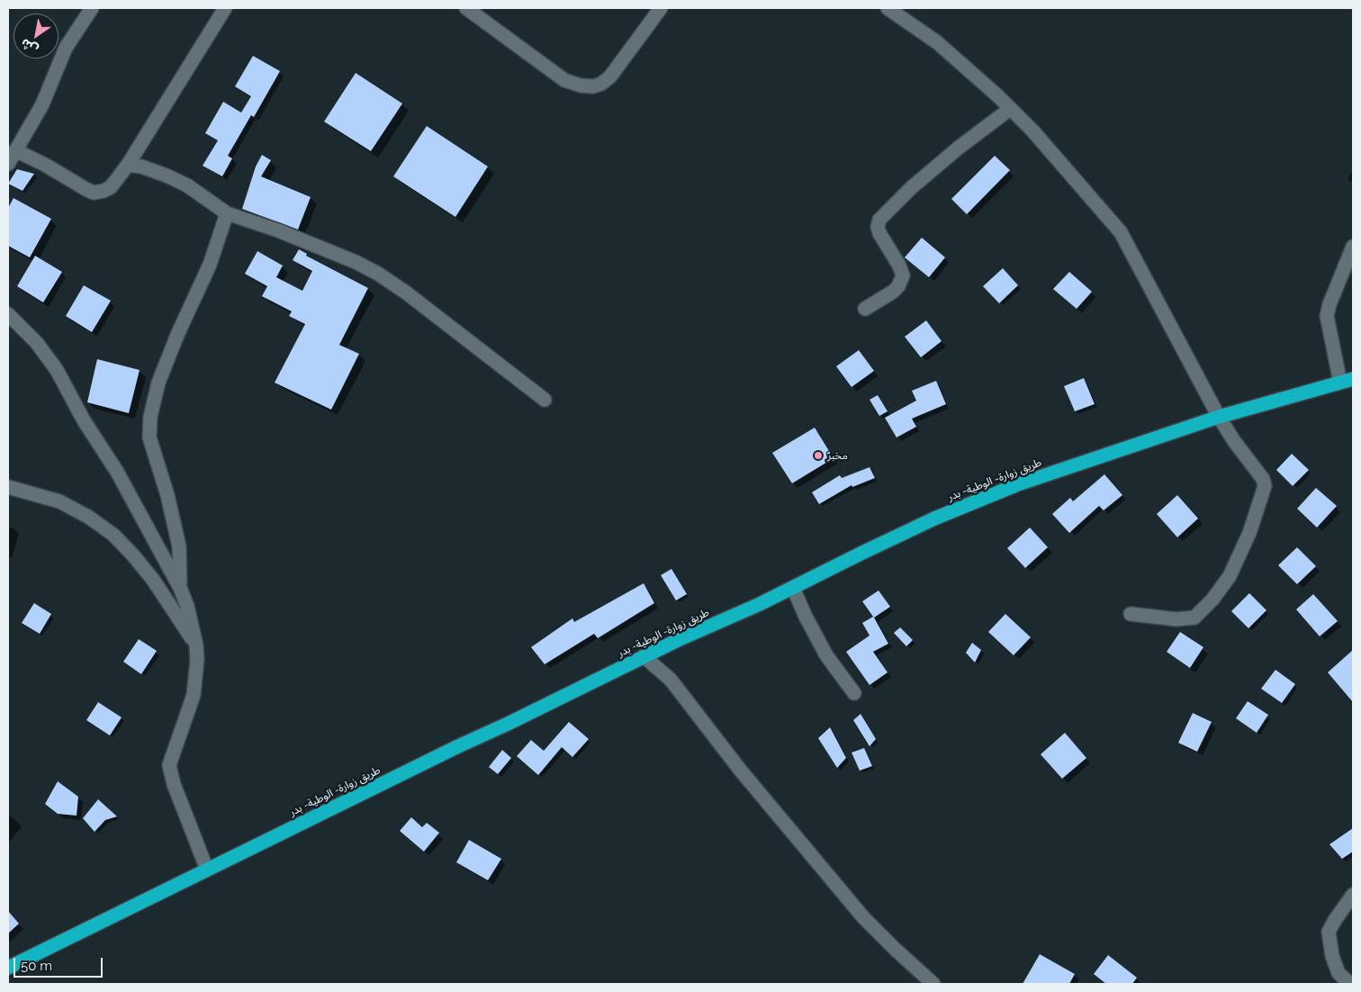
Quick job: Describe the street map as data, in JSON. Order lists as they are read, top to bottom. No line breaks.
{"streets":{"highway":["طريق زوارة- الوطية- بدر"]},"places":["مخبز"],"scale_bar":"50 m","north":"bottom left"}
